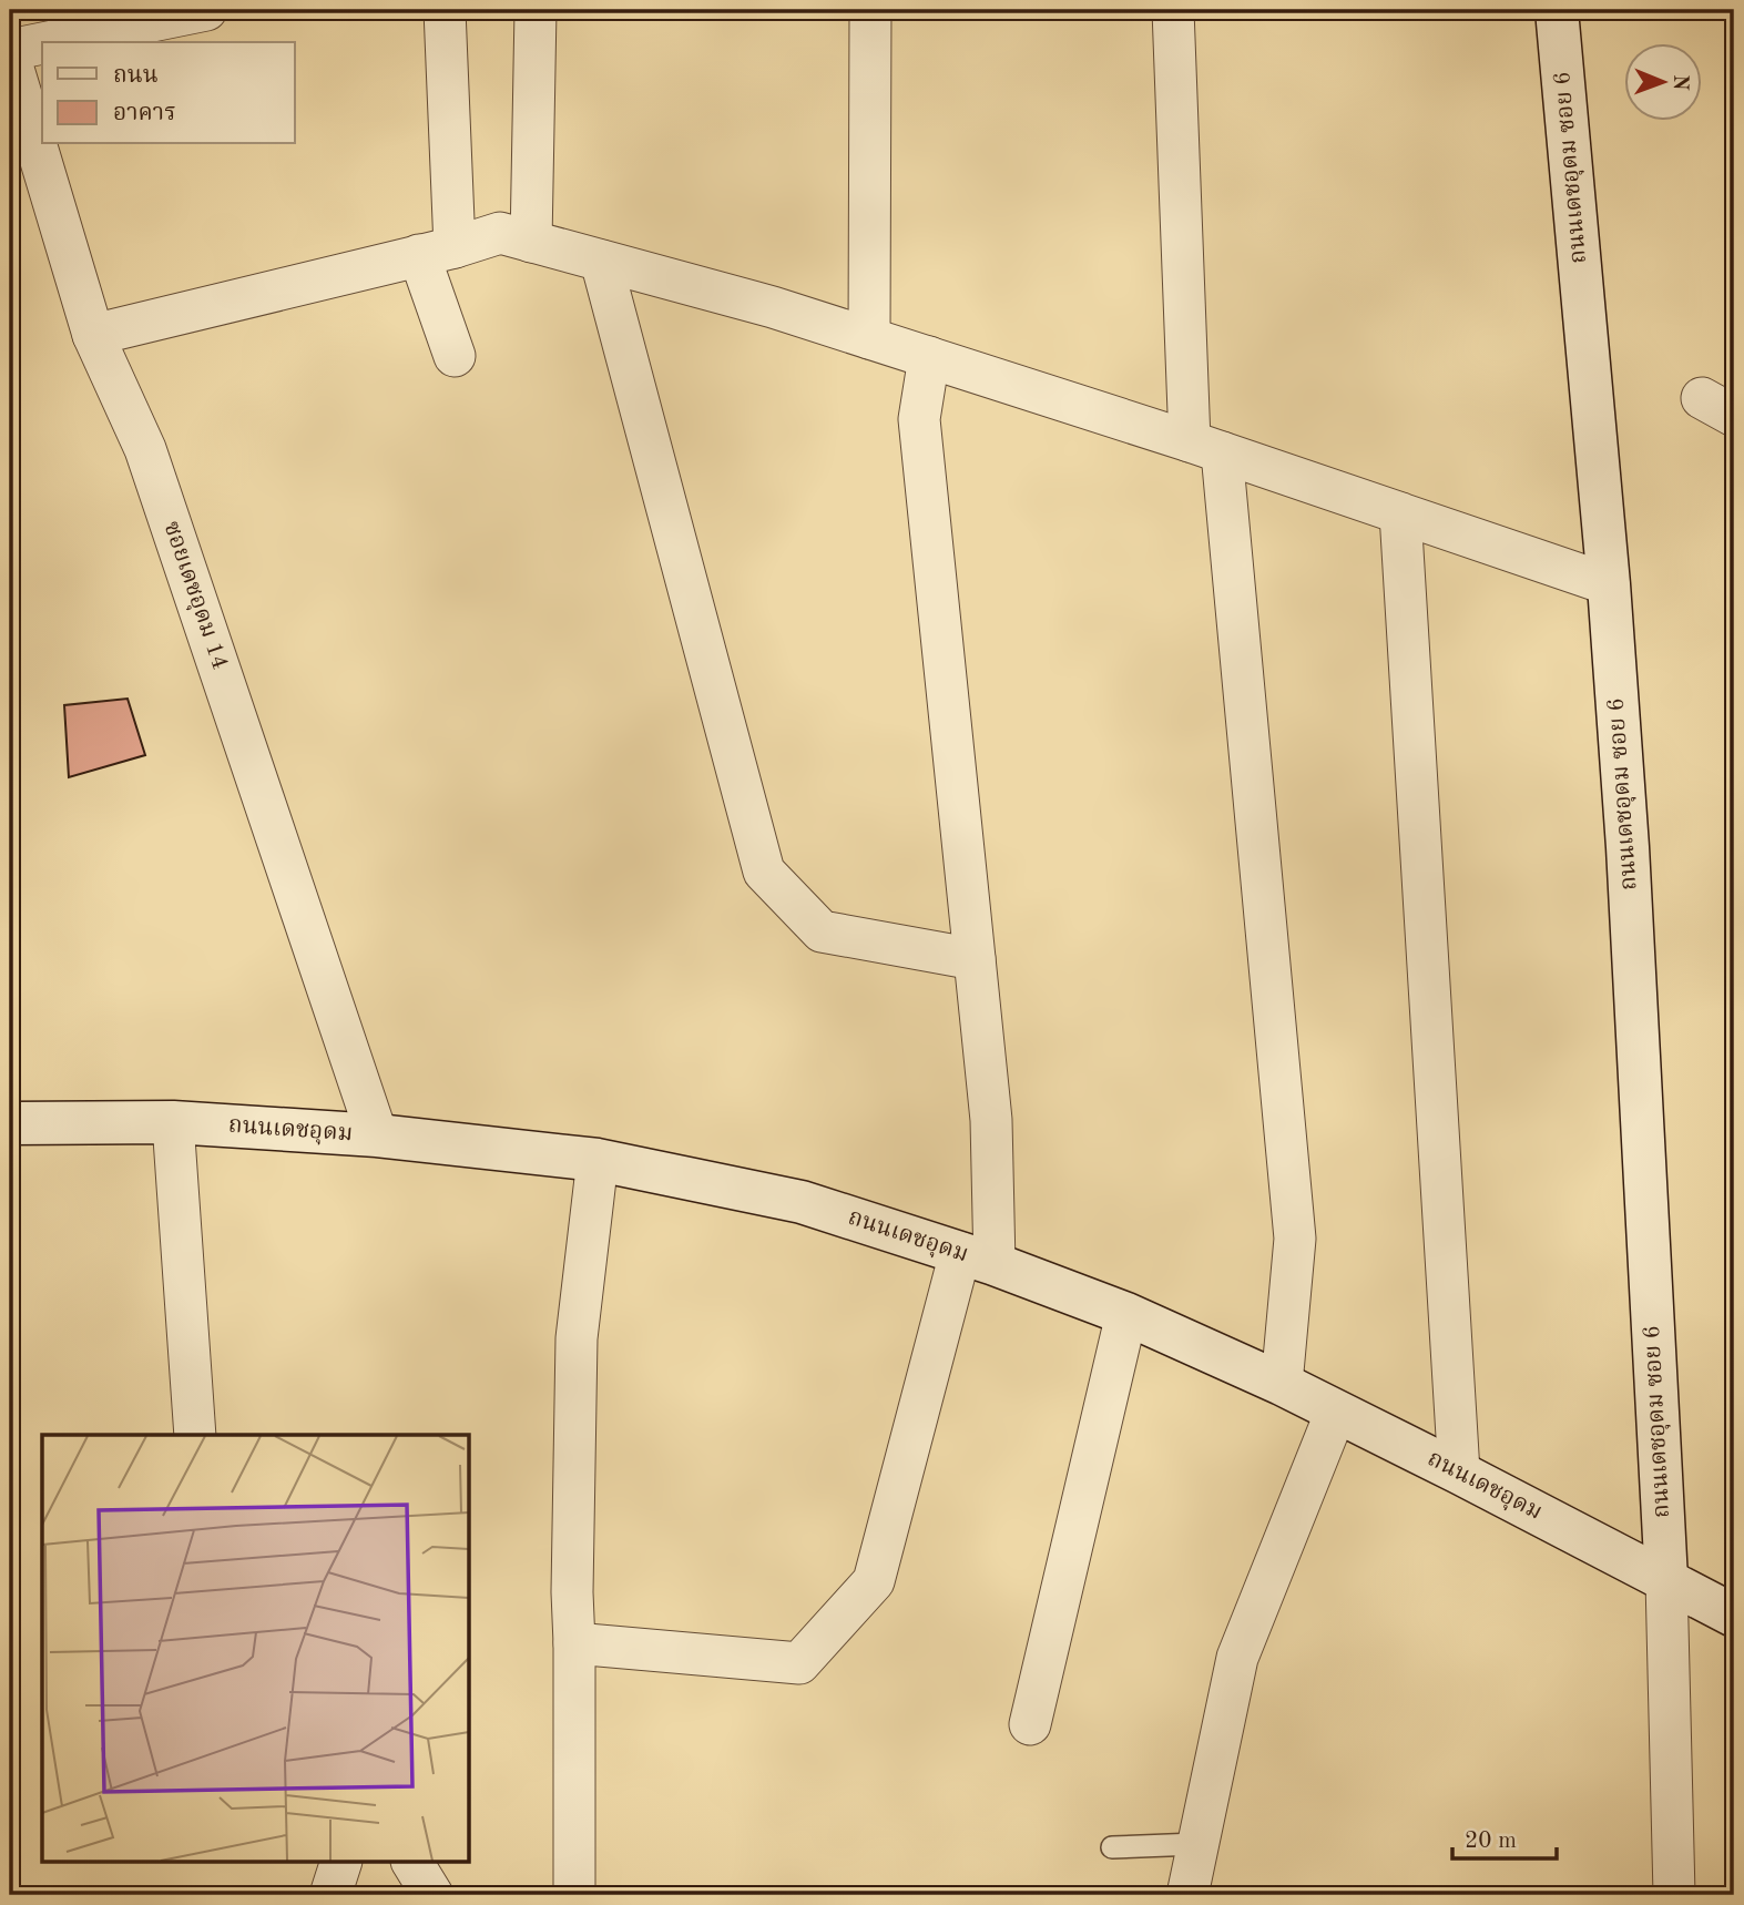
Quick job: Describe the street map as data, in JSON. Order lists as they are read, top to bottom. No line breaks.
{"streets":{"main road":["ถนนเดชอุดม ซอย 6","ถนนเดชอุดม"],"street":["ซอยเดชอุดม 14"]},"crossings":[["ถนนเดชอุดม ซอย 6","ถนนเดชอุดม"],["ซอยเดชอุดม 14","ถนนเดชอุดม"]],"legend":["ถนน","อาคาร"],"scale_bar":"20 m","north":"right"}
